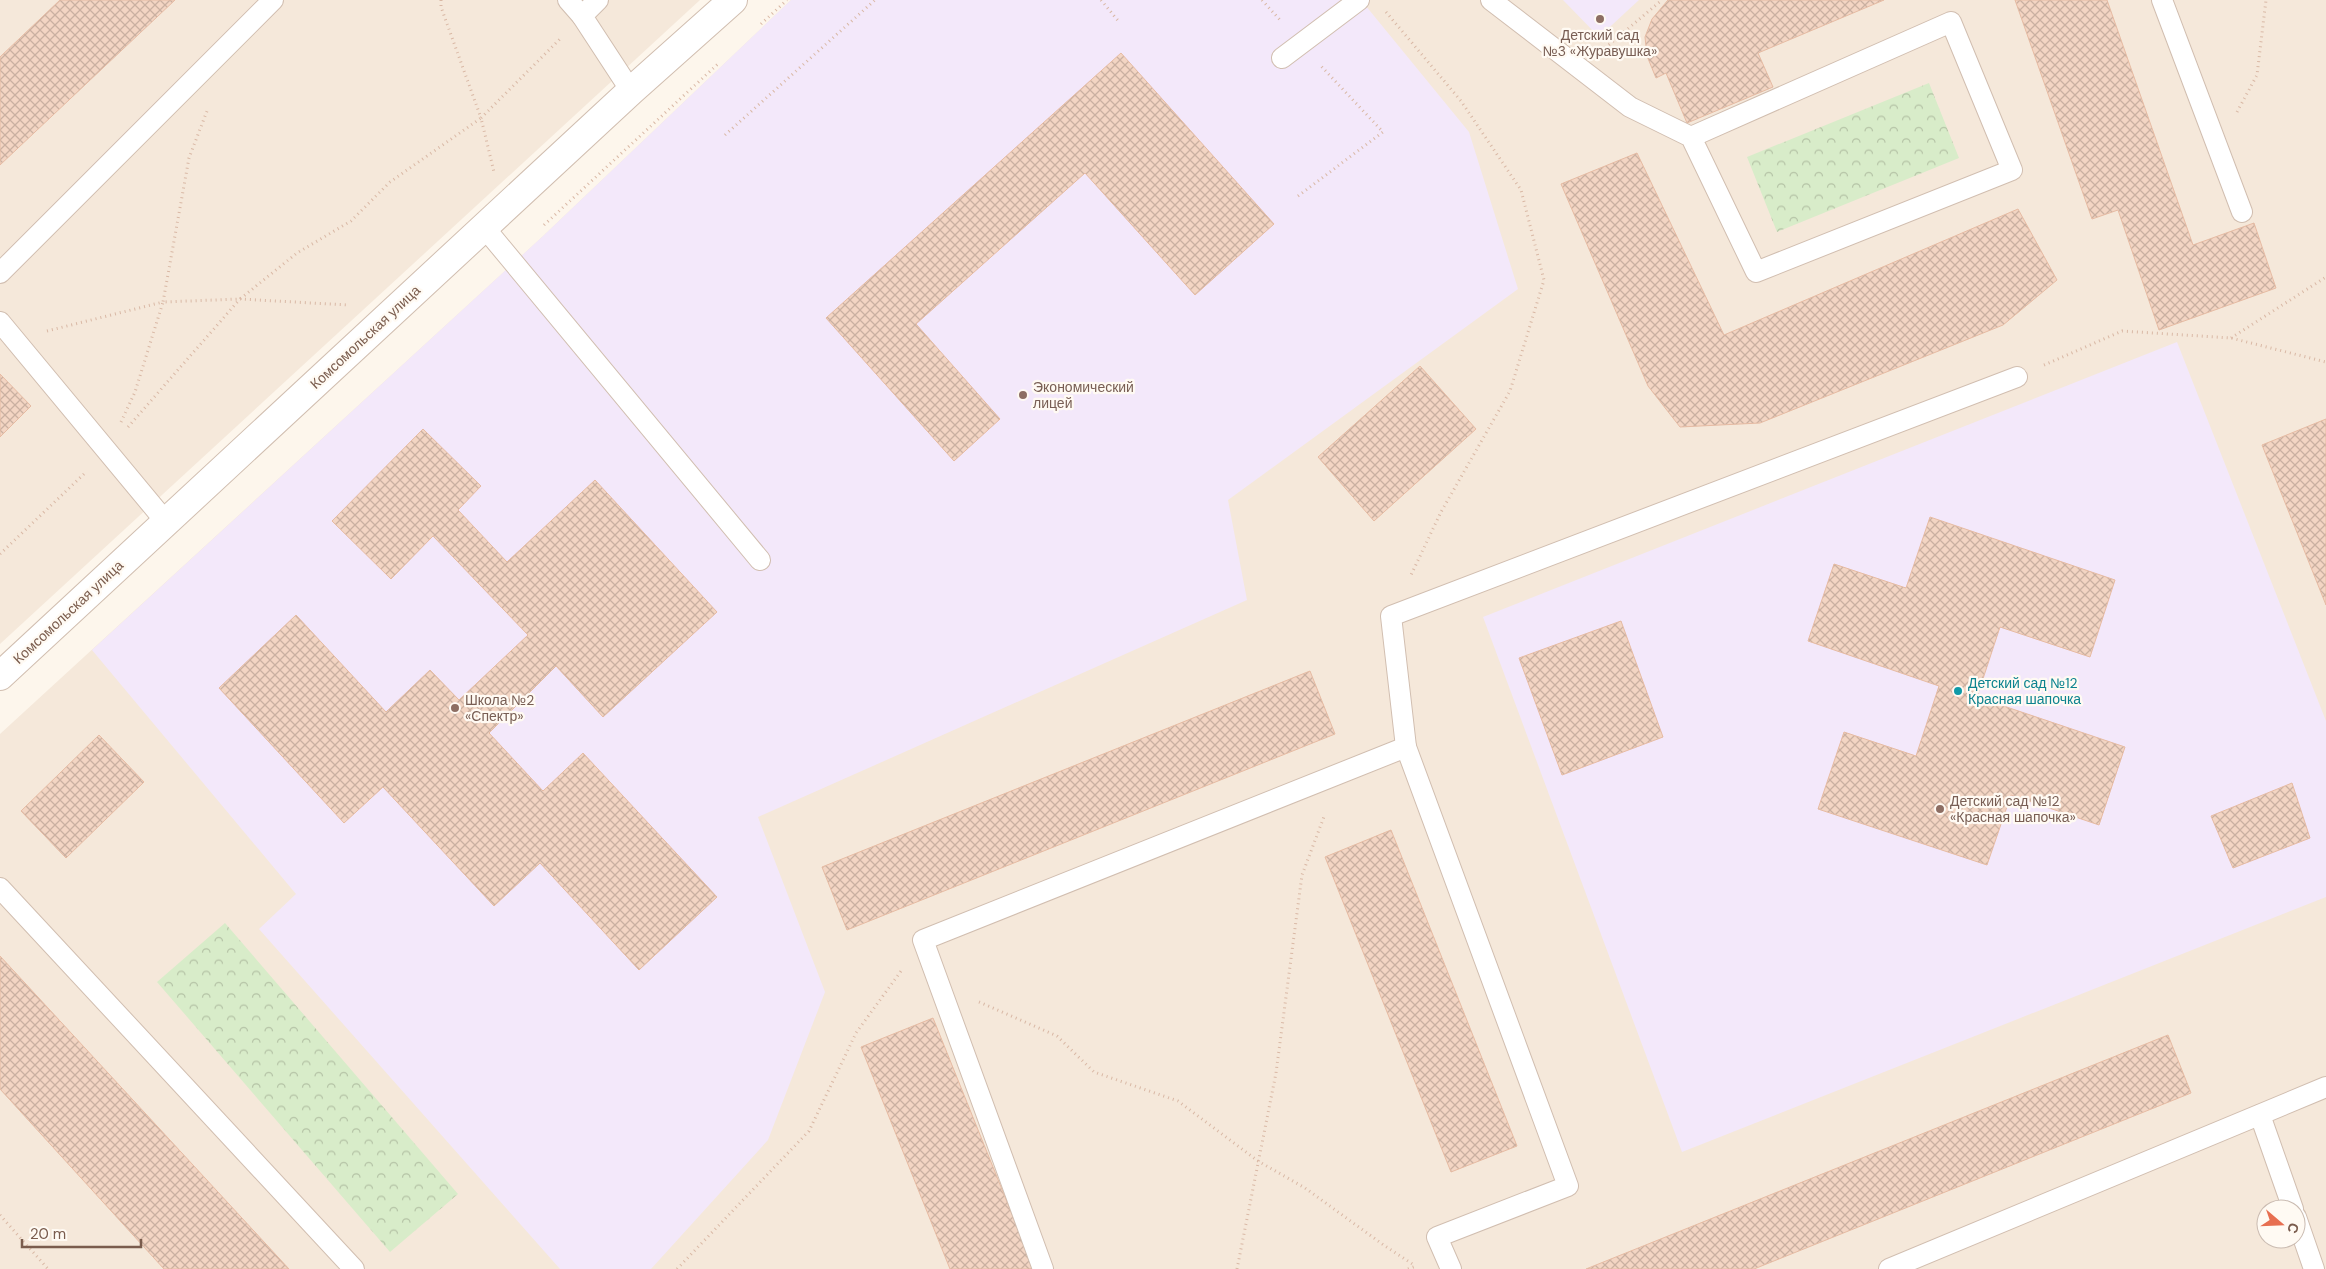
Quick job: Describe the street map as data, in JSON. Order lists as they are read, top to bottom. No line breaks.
{"streets":{"street":["Комсомольская улица"]},"places":["Детский сад №3 «Журавушка»","Экономический лицей","Детский сад №12 Красная шапочка","Школа №2 «Спектр»","Детский сад №12 «Красная шапочка»"],"scale_bar":"20 m","north":"right"}
